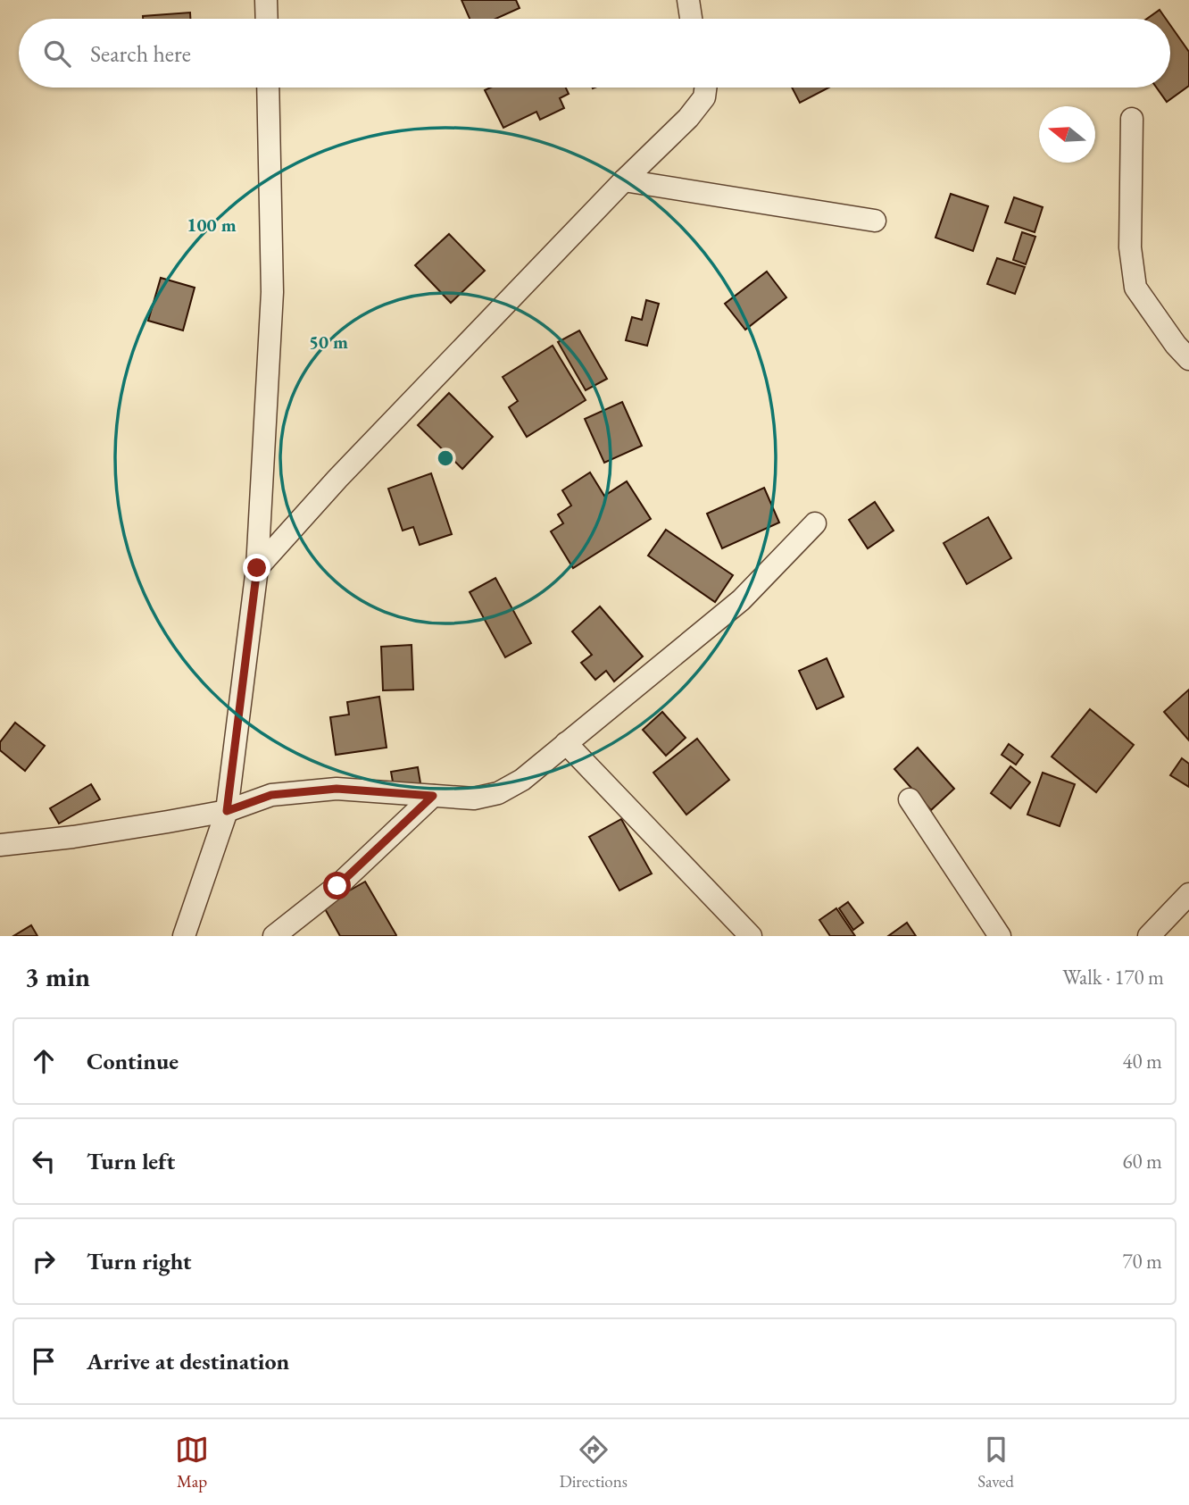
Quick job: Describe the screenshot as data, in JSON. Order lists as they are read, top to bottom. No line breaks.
{"north":"left","page":{"search":"Search here","heading":["3 min","Walk · 170 m"],"list":[["Continue","40 m"],["Turn left","60 m"],["Turn right","70 m"],"Arrive at destination"],"nav":["Map","Directions","Saved"]},"rings":["100 m","50 m"]}
